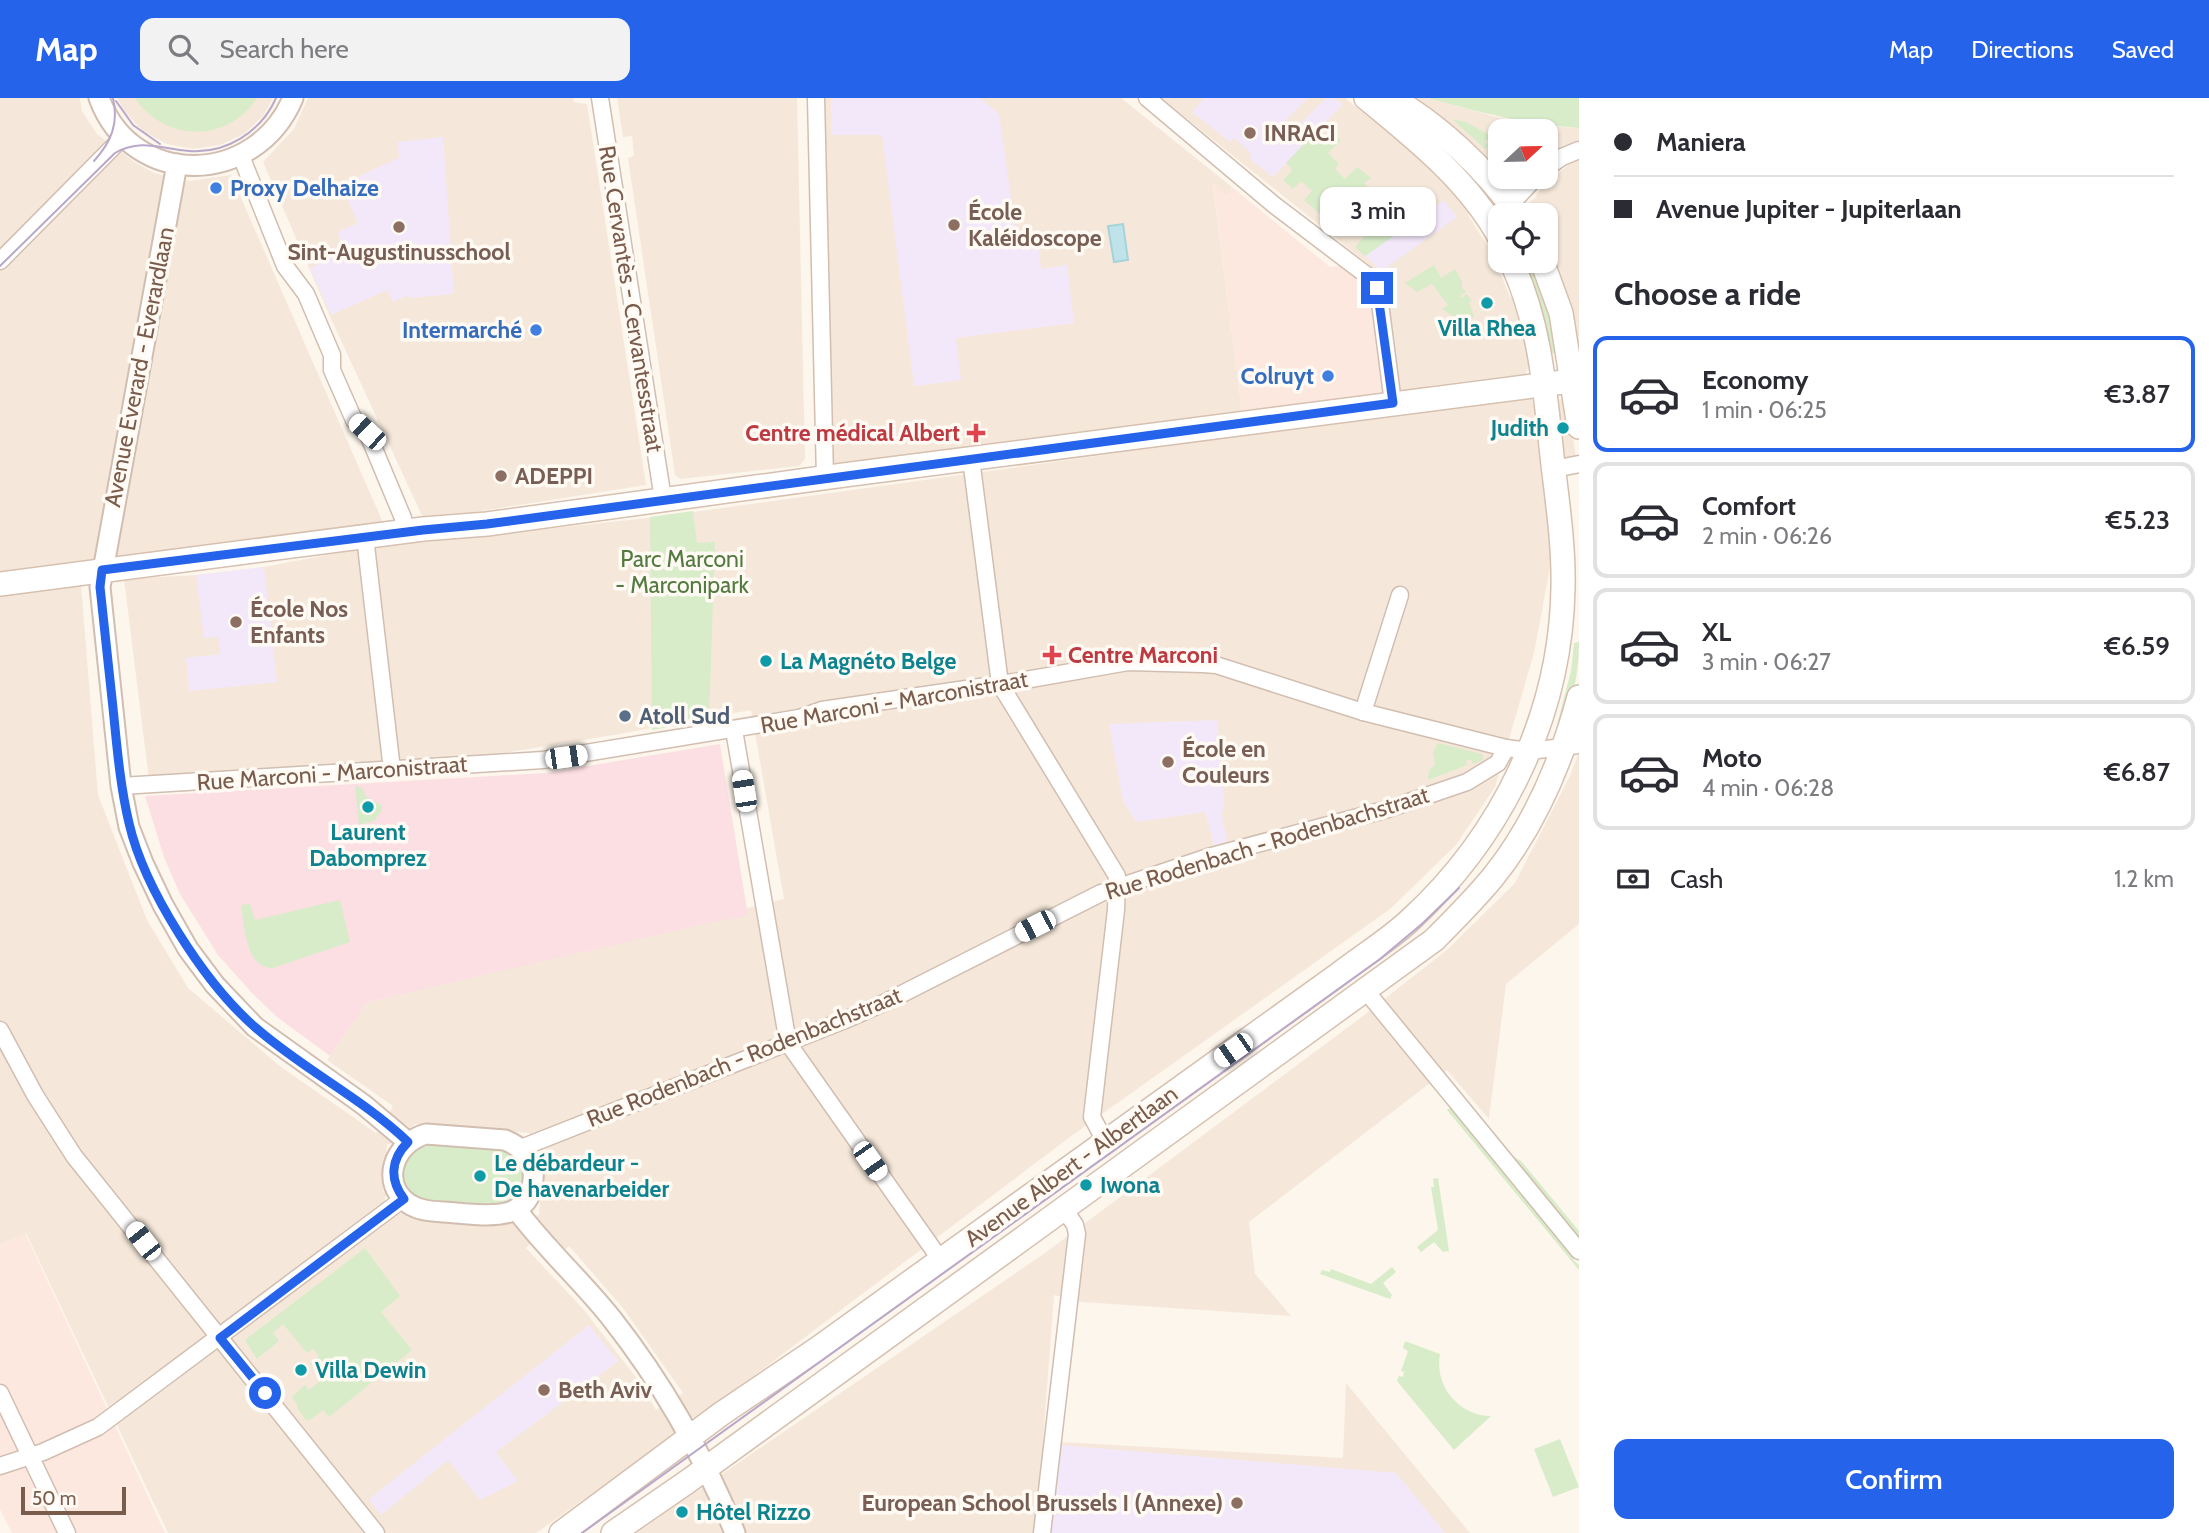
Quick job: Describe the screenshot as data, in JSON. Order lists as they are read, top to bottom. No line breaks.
{"streets":{"main road":["Avenue Albert - Albertlaan"],"street":["Rue Cervantès - Cervantesstraat","Avenue Everard - Everardlaan","Rue Marconi - Marconistraat","Rue Rodenbach - Rodenbachstraat"]},"crossings":[["Avenue Everard - Everardlaan","Rue Marconi - Marconistraat"],["Avenue Everard - Everardlaan","Rue Rodenbach - Rodenbachstraat"],["Rue Marconi - Marconistraat","Rue Rodenbach - Rodenbachstraat"],["Rue Marconi - Marconistraat","Avenue Albert - Albertlaan"]],"parks":["Parc Marconi - Marconipark"],"places":{"other":["INRACI","Proxy Delhaize","École Kaléidoscope","Sint-Augustinusschool","Villa Rhea","Intermarché","Colruyt","Judith","ADEPPI","École Nos Enfants","La Magnéto Belge","Atoll Sud","École en Couleurs","Laurent Dabomprez","Le débardeur - De havenarbeider","Iwona","Villa Dewin","Beth Aviv","European School Brussels I (Annexe)","Hôtel Rizzo"],"health":["Centre médical Albert","Centre Marconi"]},"scale_bar":"50 m","north":"right","page":{"header":"Map","search":"Search here","nav":["Map","Directions","Saved"],"banner":["Maniera","Avenue Jupiter - Jupiterlaan"],"bubble":"3 min","heading":"Choose a ride","list":[{"name":"Economy","note":"1 min · 06:25","value":"€3.87"},{"name":"Comfort","note":"2 min · 06:26","value":"€5.23"},{"name":"XL","note":"3 min · 06:27","value":"€6.59"},{"name":"Moto","note":"4 min · 06:28","value":"€6.87"}],"pay":["Cash","1.2 km"],"buttons":"Confirm","scale":"50 m"}}
